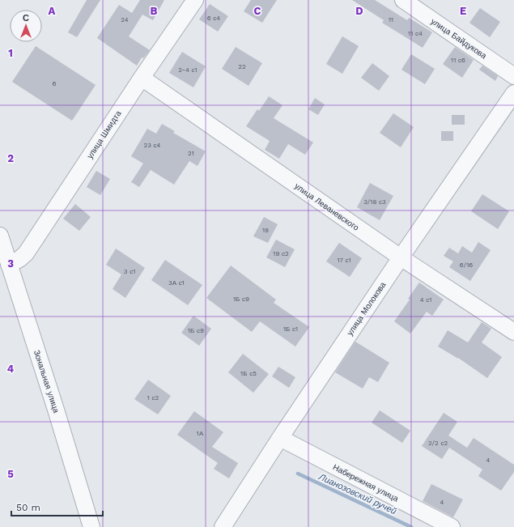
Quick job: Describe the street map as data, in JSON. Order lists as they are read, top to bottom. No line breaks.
{"streets":{"street":["улица Байдукова","улица Шмидта","улица Леваневского","улица Молокова","Зональная улица","Набережная улица"]},"crossings":[["улица Шмидта","улица Леваневского"],["улица Шмидта","Зональная улица"],["улица Леваневского","улица Молокова"],["улица Молокова","Набережная улица"]],"water":["Лианозовский ручей"],"house_numbers":["6 с4","24","11","11 с4","11 с6","22","2-4 с1","6","23 с4","21","3/18 с3","19","19 с2","17 с1","6/16","3 с1","3А с1","1Б с9","4 с1","1Б с1","1Б с9","1Б с5","1 с2","1А","2/2 с2","4","4"],"scale_bar":"50 m","north":"top","grid":{"columns":["A","B","C","D","E"],"rows":["1","2","3","4","5"]}}
